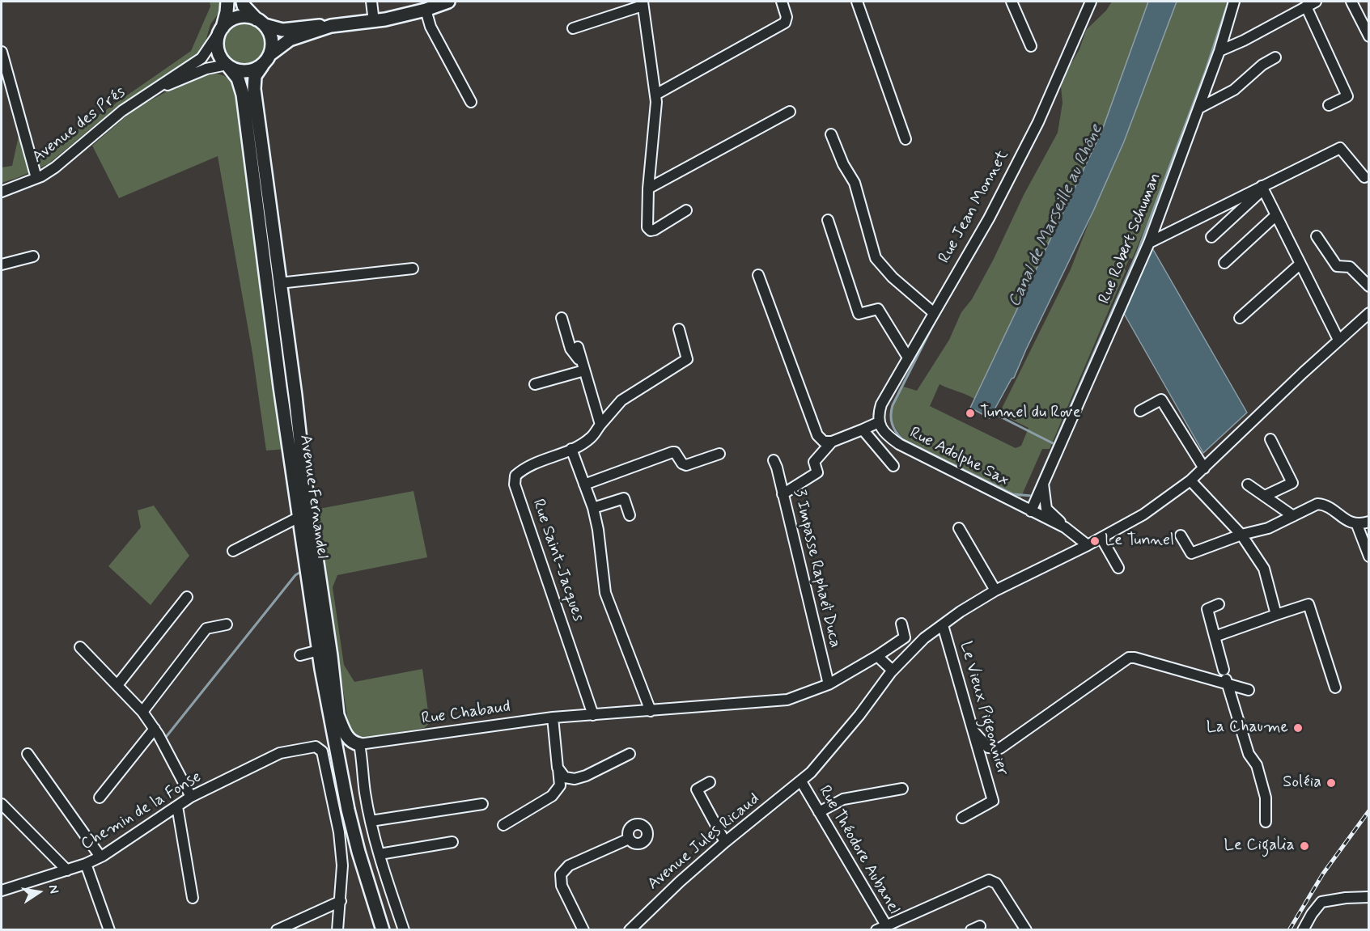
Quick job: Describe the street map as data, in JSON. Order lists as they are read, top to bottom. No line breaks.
{"streets":{"main road":["Avenue Fernandel"],"street":["Avenue des Prés","Rue Jean Monnet","Rue Robert Schuman","Rue Adolphe Sax","Rue Saint-Jacques","3 Impasse Raphaël Duca","Le Vieux Pigeonnier","Rue Chabaud","Chemin de la Fonse","Avenue Jules Ricaud","Rue Théodore Aubanel"]},"crossings":[["Avenue des Prés","Avenue Fernandel"],["Rue Jean Monnet","Rue Adolphe Sax"],["Rue Robert Schuman","Rue Adolphe Sax"],["Rue Adolphe Sax","Avenue Jules Ricaud"],["Rue Saint-Jacques","Rue Chabaud"],["3 Impasse Raphaël Duca","Rue Chabaud"],["Le Vieux Pigeonnier","Avenue Jules Ricaud"],["Avenue Jules Ricaud","Rue Théodore Aubanel"]],"water":["Canal de Marseille au Rhône"],"places":["Tunnel du Rove","Le Tunnel","La Chaume","Soléia","Le Cigalia"],"north":"right"}
